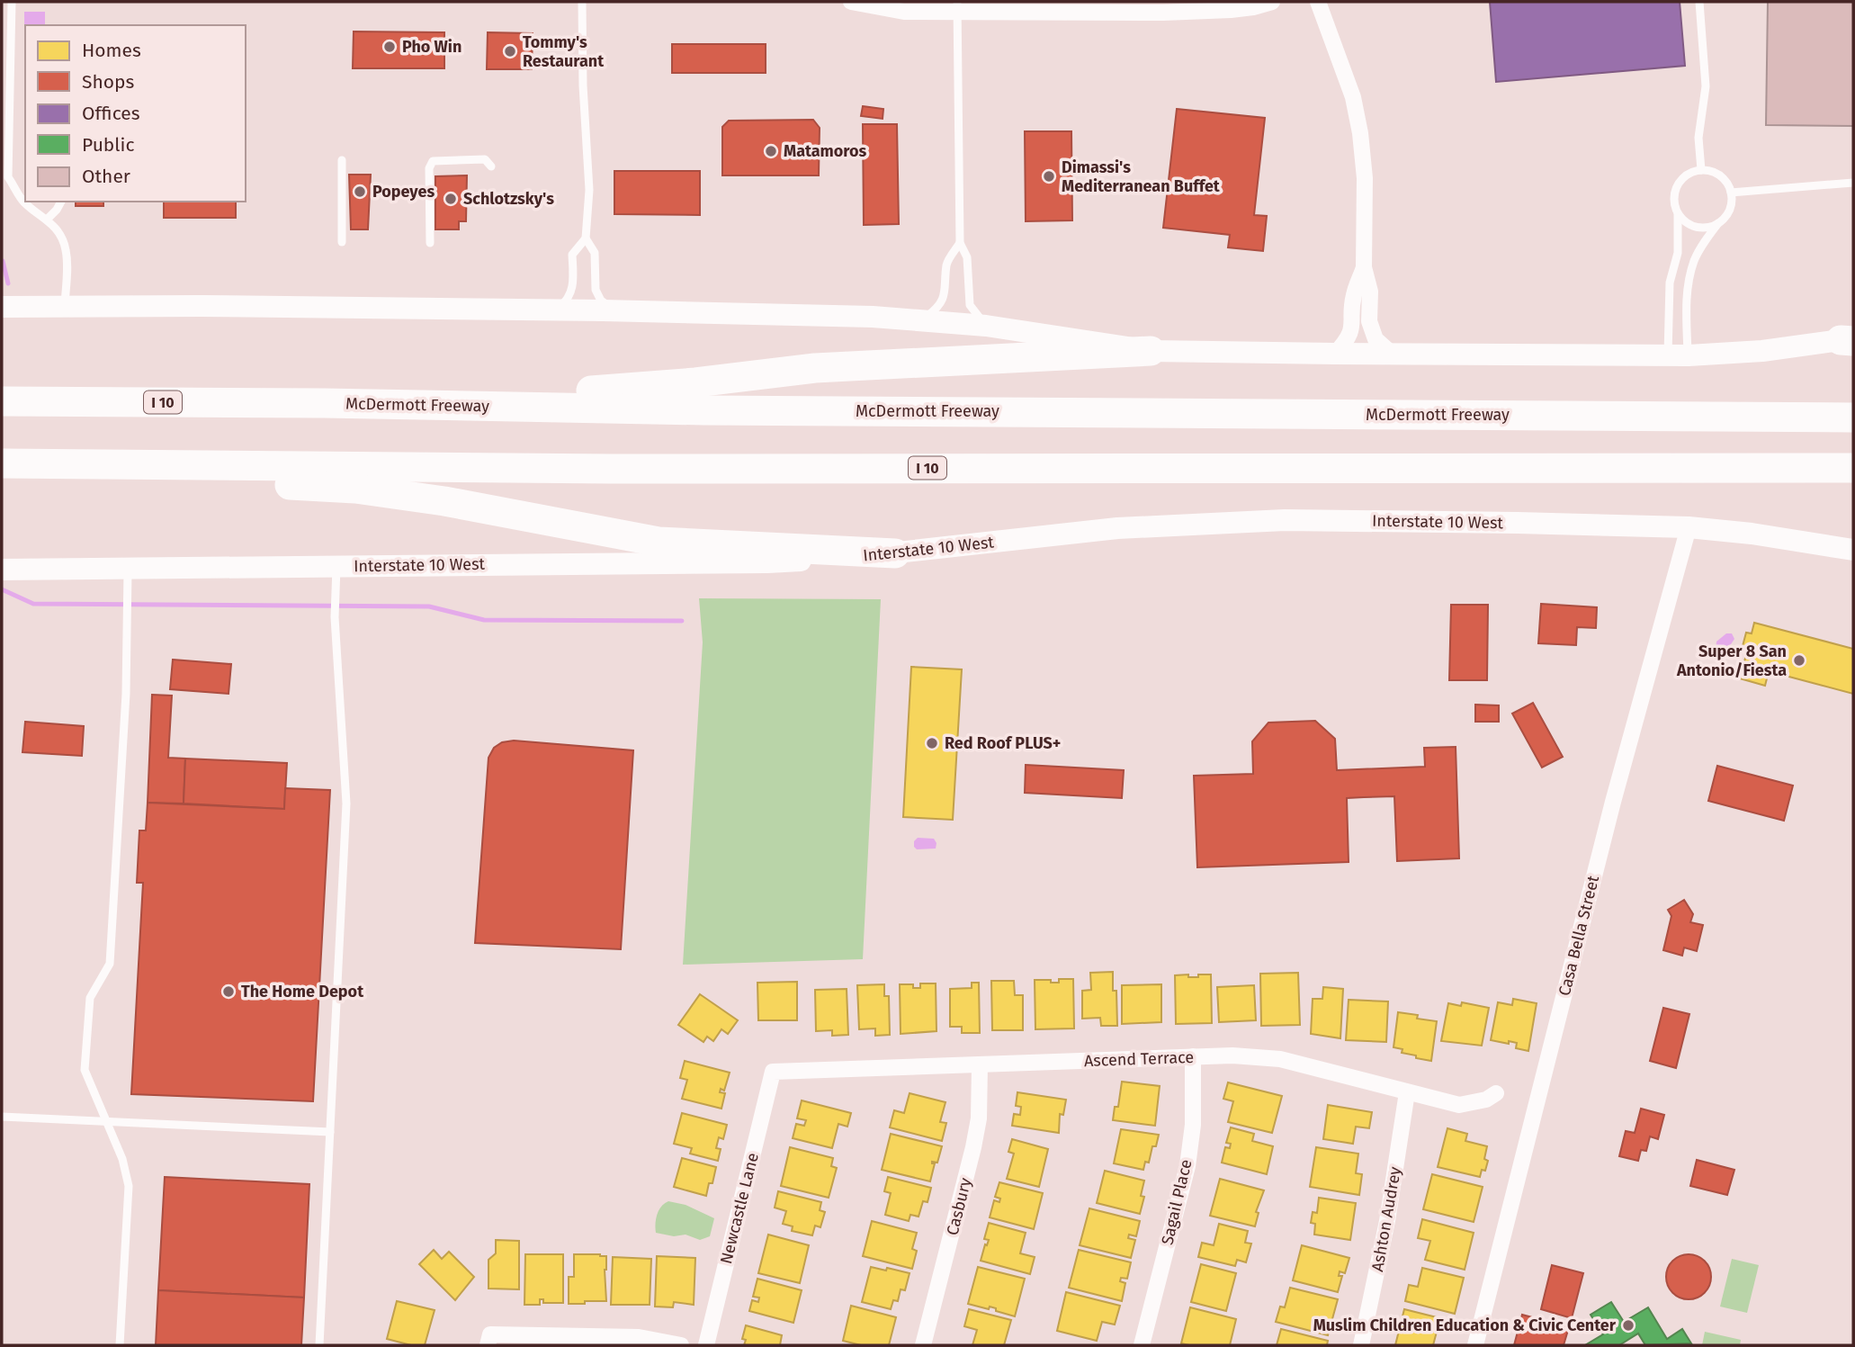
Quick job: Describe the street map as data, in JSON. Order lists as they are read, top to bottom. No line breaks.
{"streets":{"highway":["I 10","McDermott Freeway"],"main road":["Interstate 10 West"],"street":["Casa Bella Street","Ascend Terrace","Sagail Place","Casbury","Newcastle Lane","Ashton Audrey"]},"crossings":[["Interstate 10 West","Casa Bella Street"],["Ascend Terrace","Sagail Place"],["Ascend Terrace","Casbury"],["Ascend Terrace","Newcastle Lane"],["Ascend Terrace","Ashton Audrey"]],"places":["Pho Win","Tommy's Restaurant","Matamoros","Dimassi's Mediterranean Buffet","Popeyes","Schlotzsky's","Super 8 San Antonio/Fiesta","Red Roof PLUS+","The Home Depot","Muslim Children Education & Civic Center"],"legend":["Homes","Shops","Offices","Public","Other"]}
